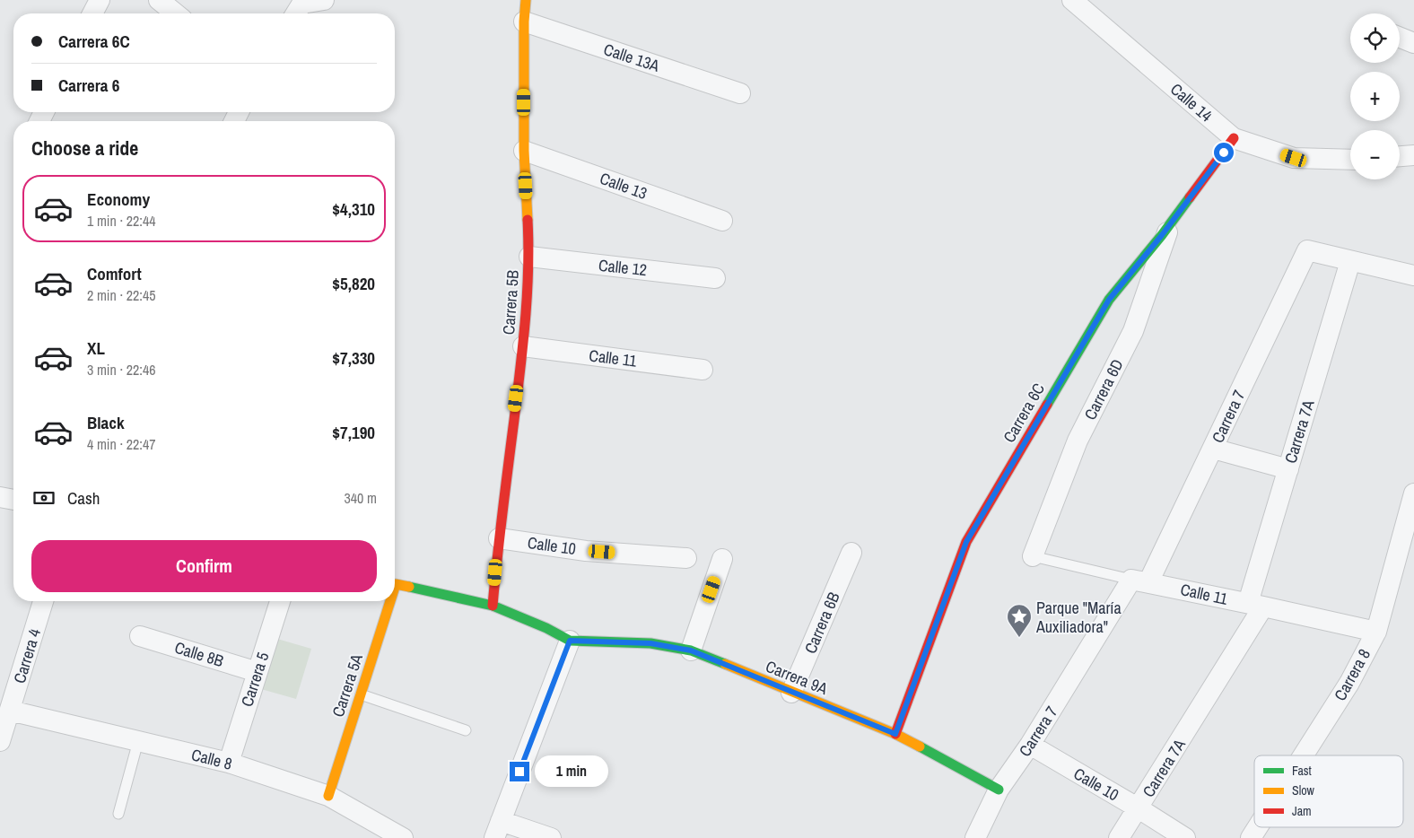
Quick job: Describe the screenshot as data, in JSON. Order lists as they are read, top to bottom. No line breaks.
{"streets":{"street":["Calle 13A","Calle 14","Calle 13","Calle 12","Carrera 5B","Calle 11","Carrera 6D","Carrera 6C","Carrera 7","Carrera 7A","Calle 10","Carrera 6B","Calle 8B","Carrera 4","Carrera 8","Carrera 9A","Carrera 5","Carrera 5A","Calle 8"]},"crossings":[["Calle 13A","Carrera 5B"],["Calle 14","Carrera 6C"],["Calle 13","Carrera 5B"],["Calle 12","Carrera 5B"],["Carrera 5B","Calle 11"],["Carrera 5B","Calle 10"],["Carrera 5B","Carrera 5A"],["Calle 11","Carrera 6D"],["Calle 11","Carrera 7"],["Calle 11","Carrera 7A"],["Calle 11","Carrera 8"],["Carrera 6D","Carrera 6C"],["Carrera 6C","Carrera 9A"],["Carrera 7","Carrera 7A"],["Carrera 7","Calle 10"],["Carrera 7","Carrera 9A"],["Carrera 7A","Calle 10"],["Carrera 6B","Carrera 9A"],["Calle 8B","Carrera 5"],["Carrera 4","Calle 8"],["Carrera 5","Calle 8"],["Carrera 5A","Calle 8"]],"places":{"place":["Parque \"María Auxiliadora\""]},"legend":["Fast","Slow","Jam"],"page":{"map_buttons":["+","−"],"banner":["Carrera 6C","Carrera 6"],"heading":"Choose a ride","list":[{"name":"Economy","note":"1 min · 22:44","value":"$4,310"},{"name":"Comfort","note":"2 min · 22:45","value":"$5,820"},{"name":"XL","note":"3 min · 22:46","value":"$7,330"},{"name":"Black","note":"4 min · 22:47","value":"$7,190"}],"pay":["Cash","340 m"],"buttons":"Confirm","bubble":"1 min"}}
